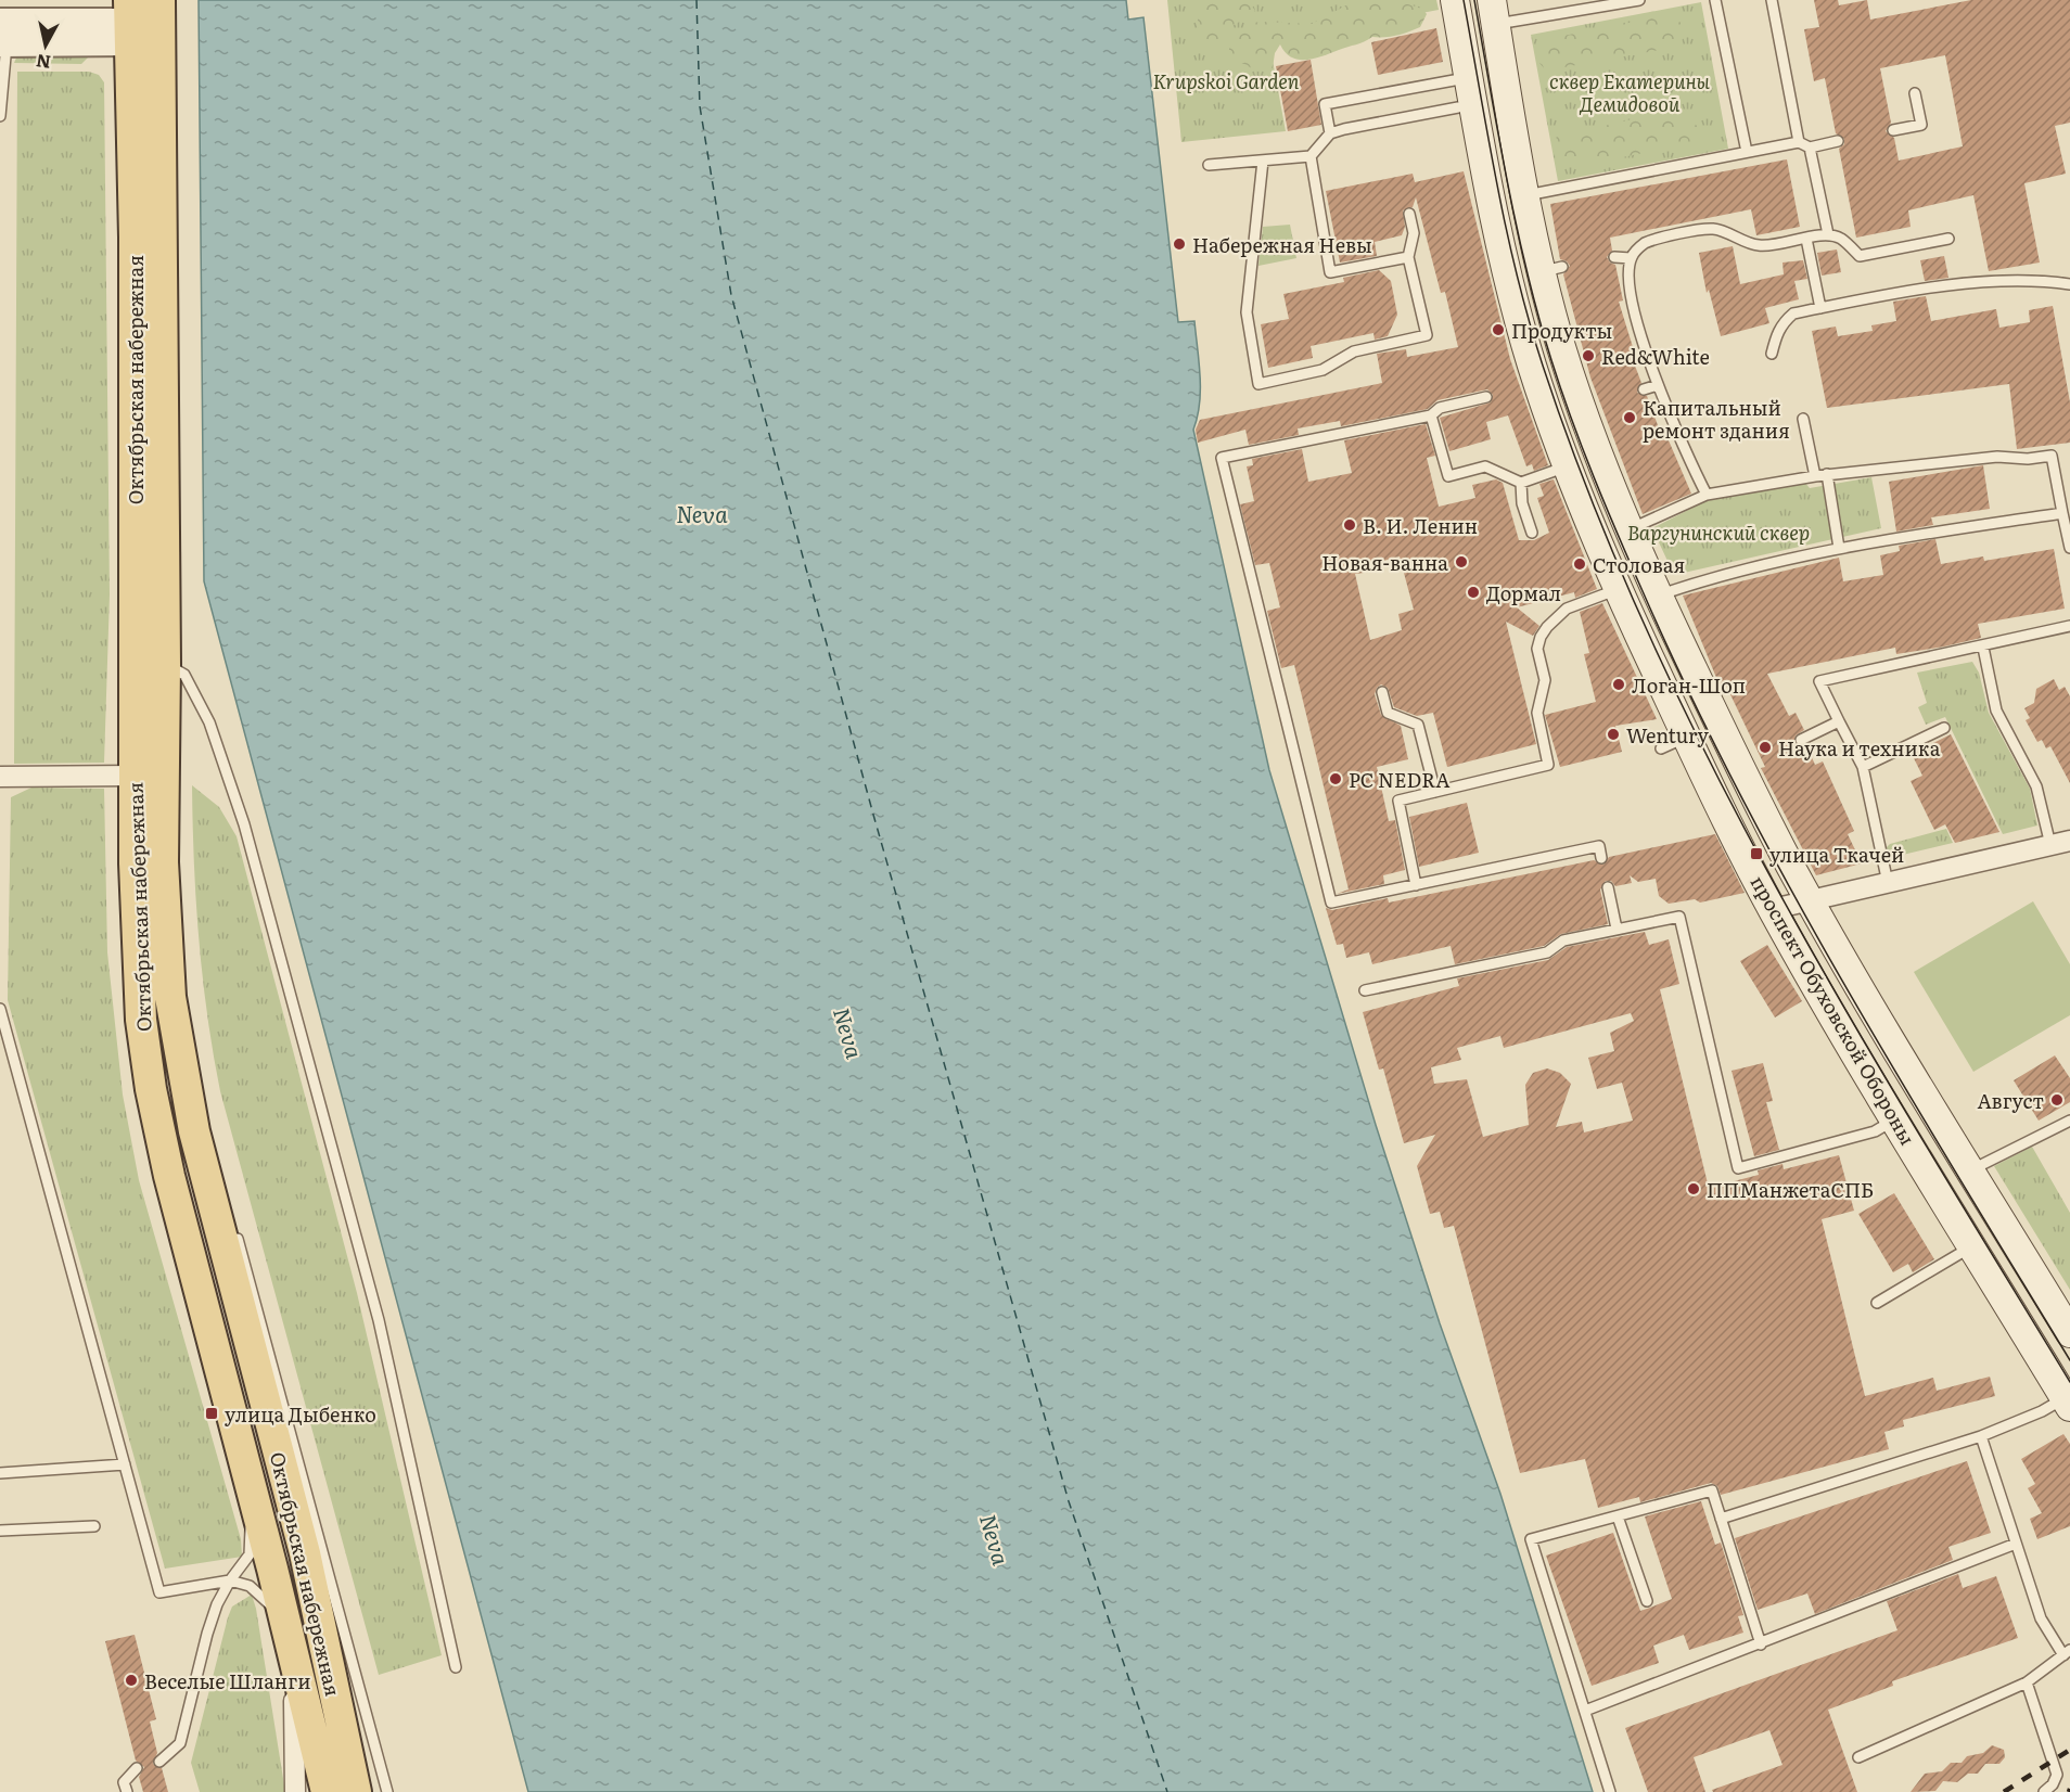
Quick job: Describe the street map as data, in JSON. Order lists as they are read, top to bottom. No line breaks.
{"streets":{"main road":["Октябрьская набережная","проспект Обуховской Обороны"]},"water":["Neva"],"parks":["Krupskoi Garden","сквер Екатерины Демидовой","Варгунинский сквер"],"places":{"other":["Набережная Невы","Продукты","Red&White","Капитальный ремонт здания","В. И. Ленин","Новая-ванна","Столовая","Дормал","Логан-Шоп","Wentury","Наука и техника","PC NEDRA","Август","ППМанжетаСПБ","Веселые Шланги"],"transit":["улица Ткачей","улица Дыбенко"]},"north":"bottom"}
